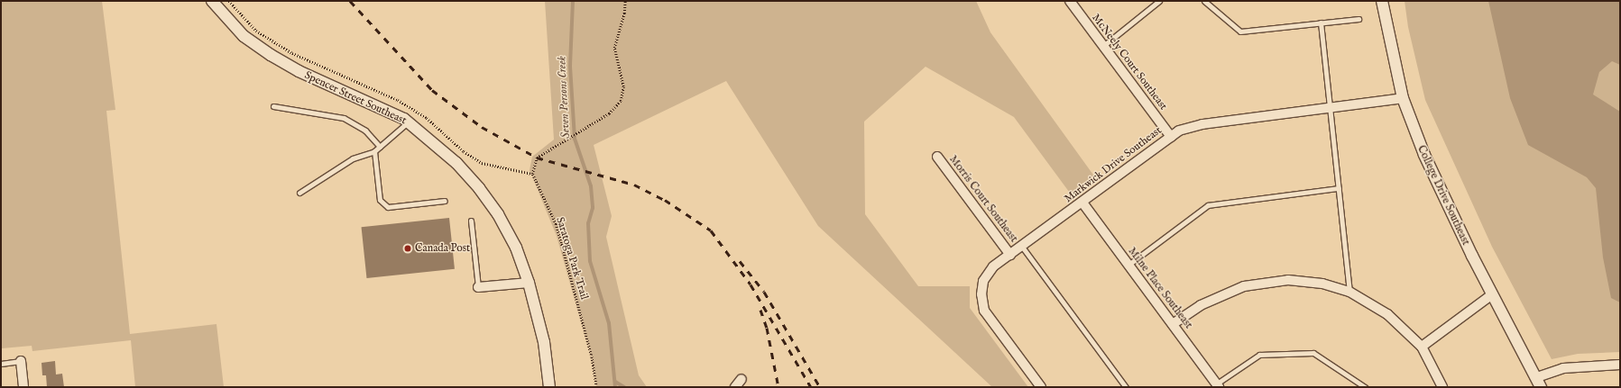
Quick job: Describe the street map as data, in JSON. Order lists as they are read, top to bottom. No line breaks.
{"streets":{"street":["McNeely Court Southeast","Spencer Street Southeast","Markwick Drive Southeast","College Drive Southeast","Morris Court Southeast","Milne Place Southeast"],"path":["Saratoga Park Trail"]},"crossings":[["McNeely Court Southeast","Markwick Drive Southeast"],["Markwick Drive Southeast","College Drive Southeast"],["Markwick Drive Southeast","Morris Court Southeast"],["Markwick Drive Southeast","Milne Place Southeast"]],"water":["Seven Persons Creek"],"places":["Canada Post"]}
